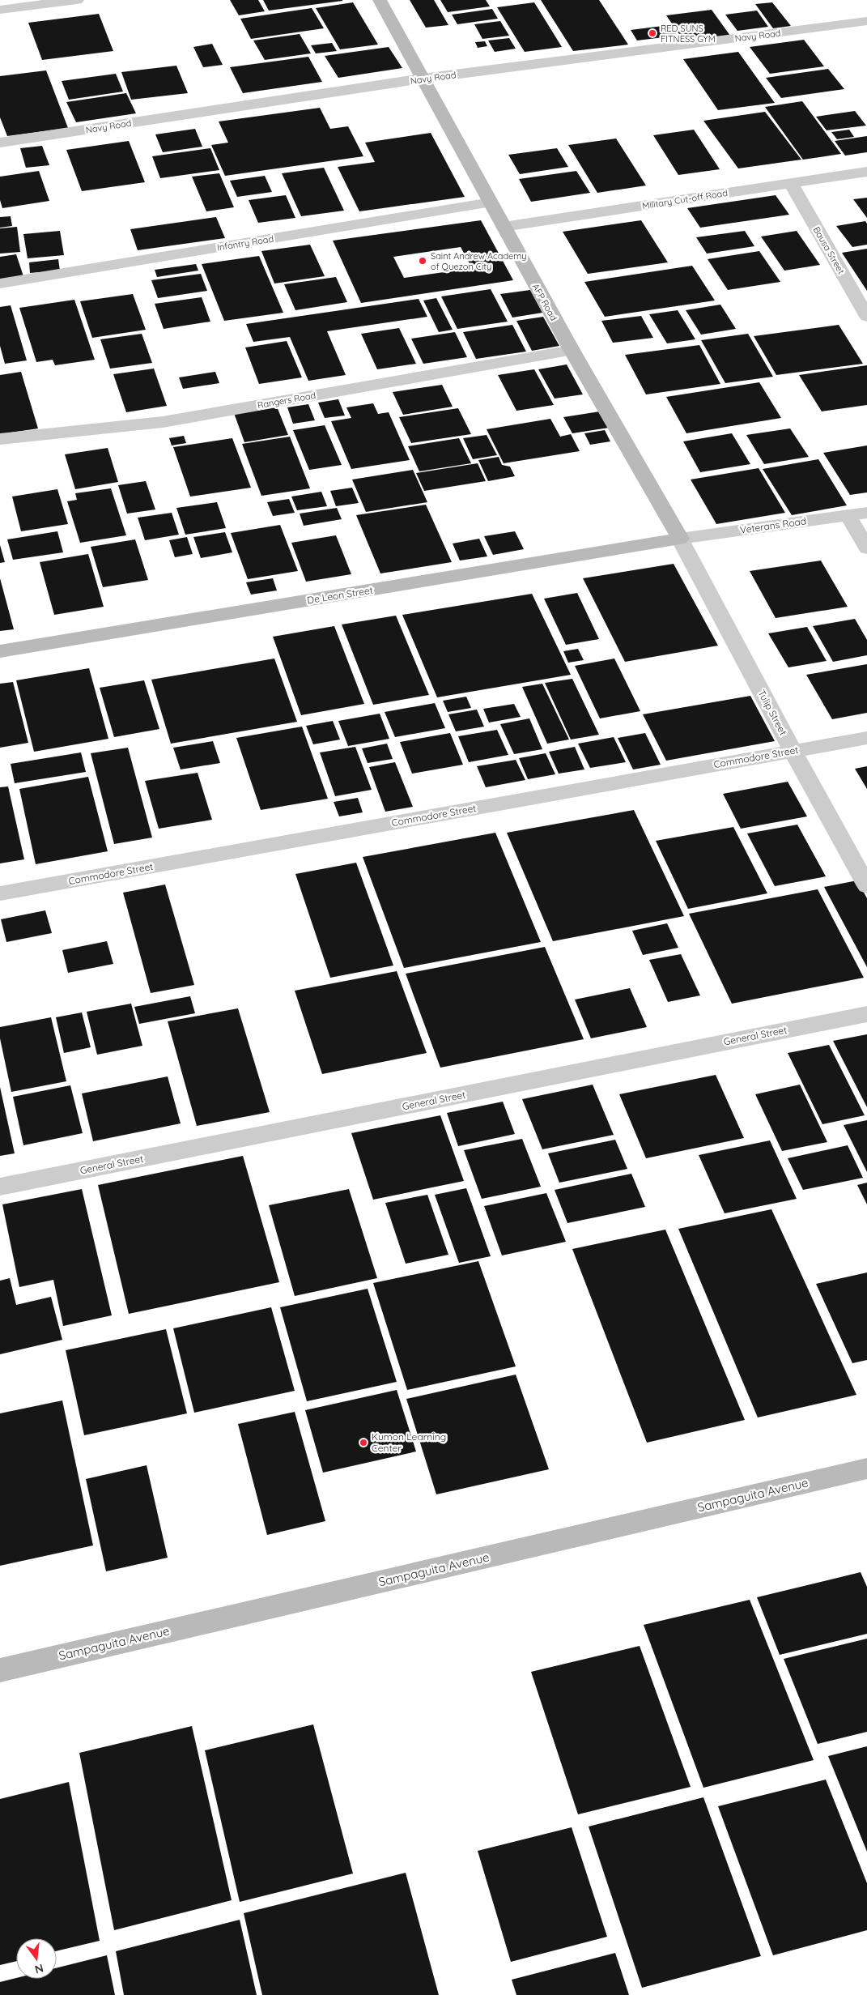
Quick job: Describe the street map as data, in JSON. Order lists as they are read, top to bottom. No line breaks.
{"streets":{"street":["Navy Road","Military Cut-off Road","Infantry Road","Bausa Street","AFP Road","Rangers Road","Veterans Road","De Leon Street","Tulip Street","Commodore Street","General Street","Sampaguita Avenue"]},"crossings":[["Navy Road","AFP Road"],["Military Cut-off Road","Bausa Street"],["Military Cut-off Road","AFP Road"],["Infantry Road","AFP Road"],["AFP Road","Rangers Road"],["AFP Road","Veterans Road"],["AFP Road","De Leon Street"],["AFP Road","Tulip Street"],["Veterans Road","De Leon Street"],["Veterans Road","Tulip Street"],["De Leon Street","Tulip Street"],["Tulip Street","Commodore Street"]],"places":["RED SUNS FITNESS GYM","Saint Andrew Academy of Quezon City","Kumon Learning Center"],"north":"bottom"}
